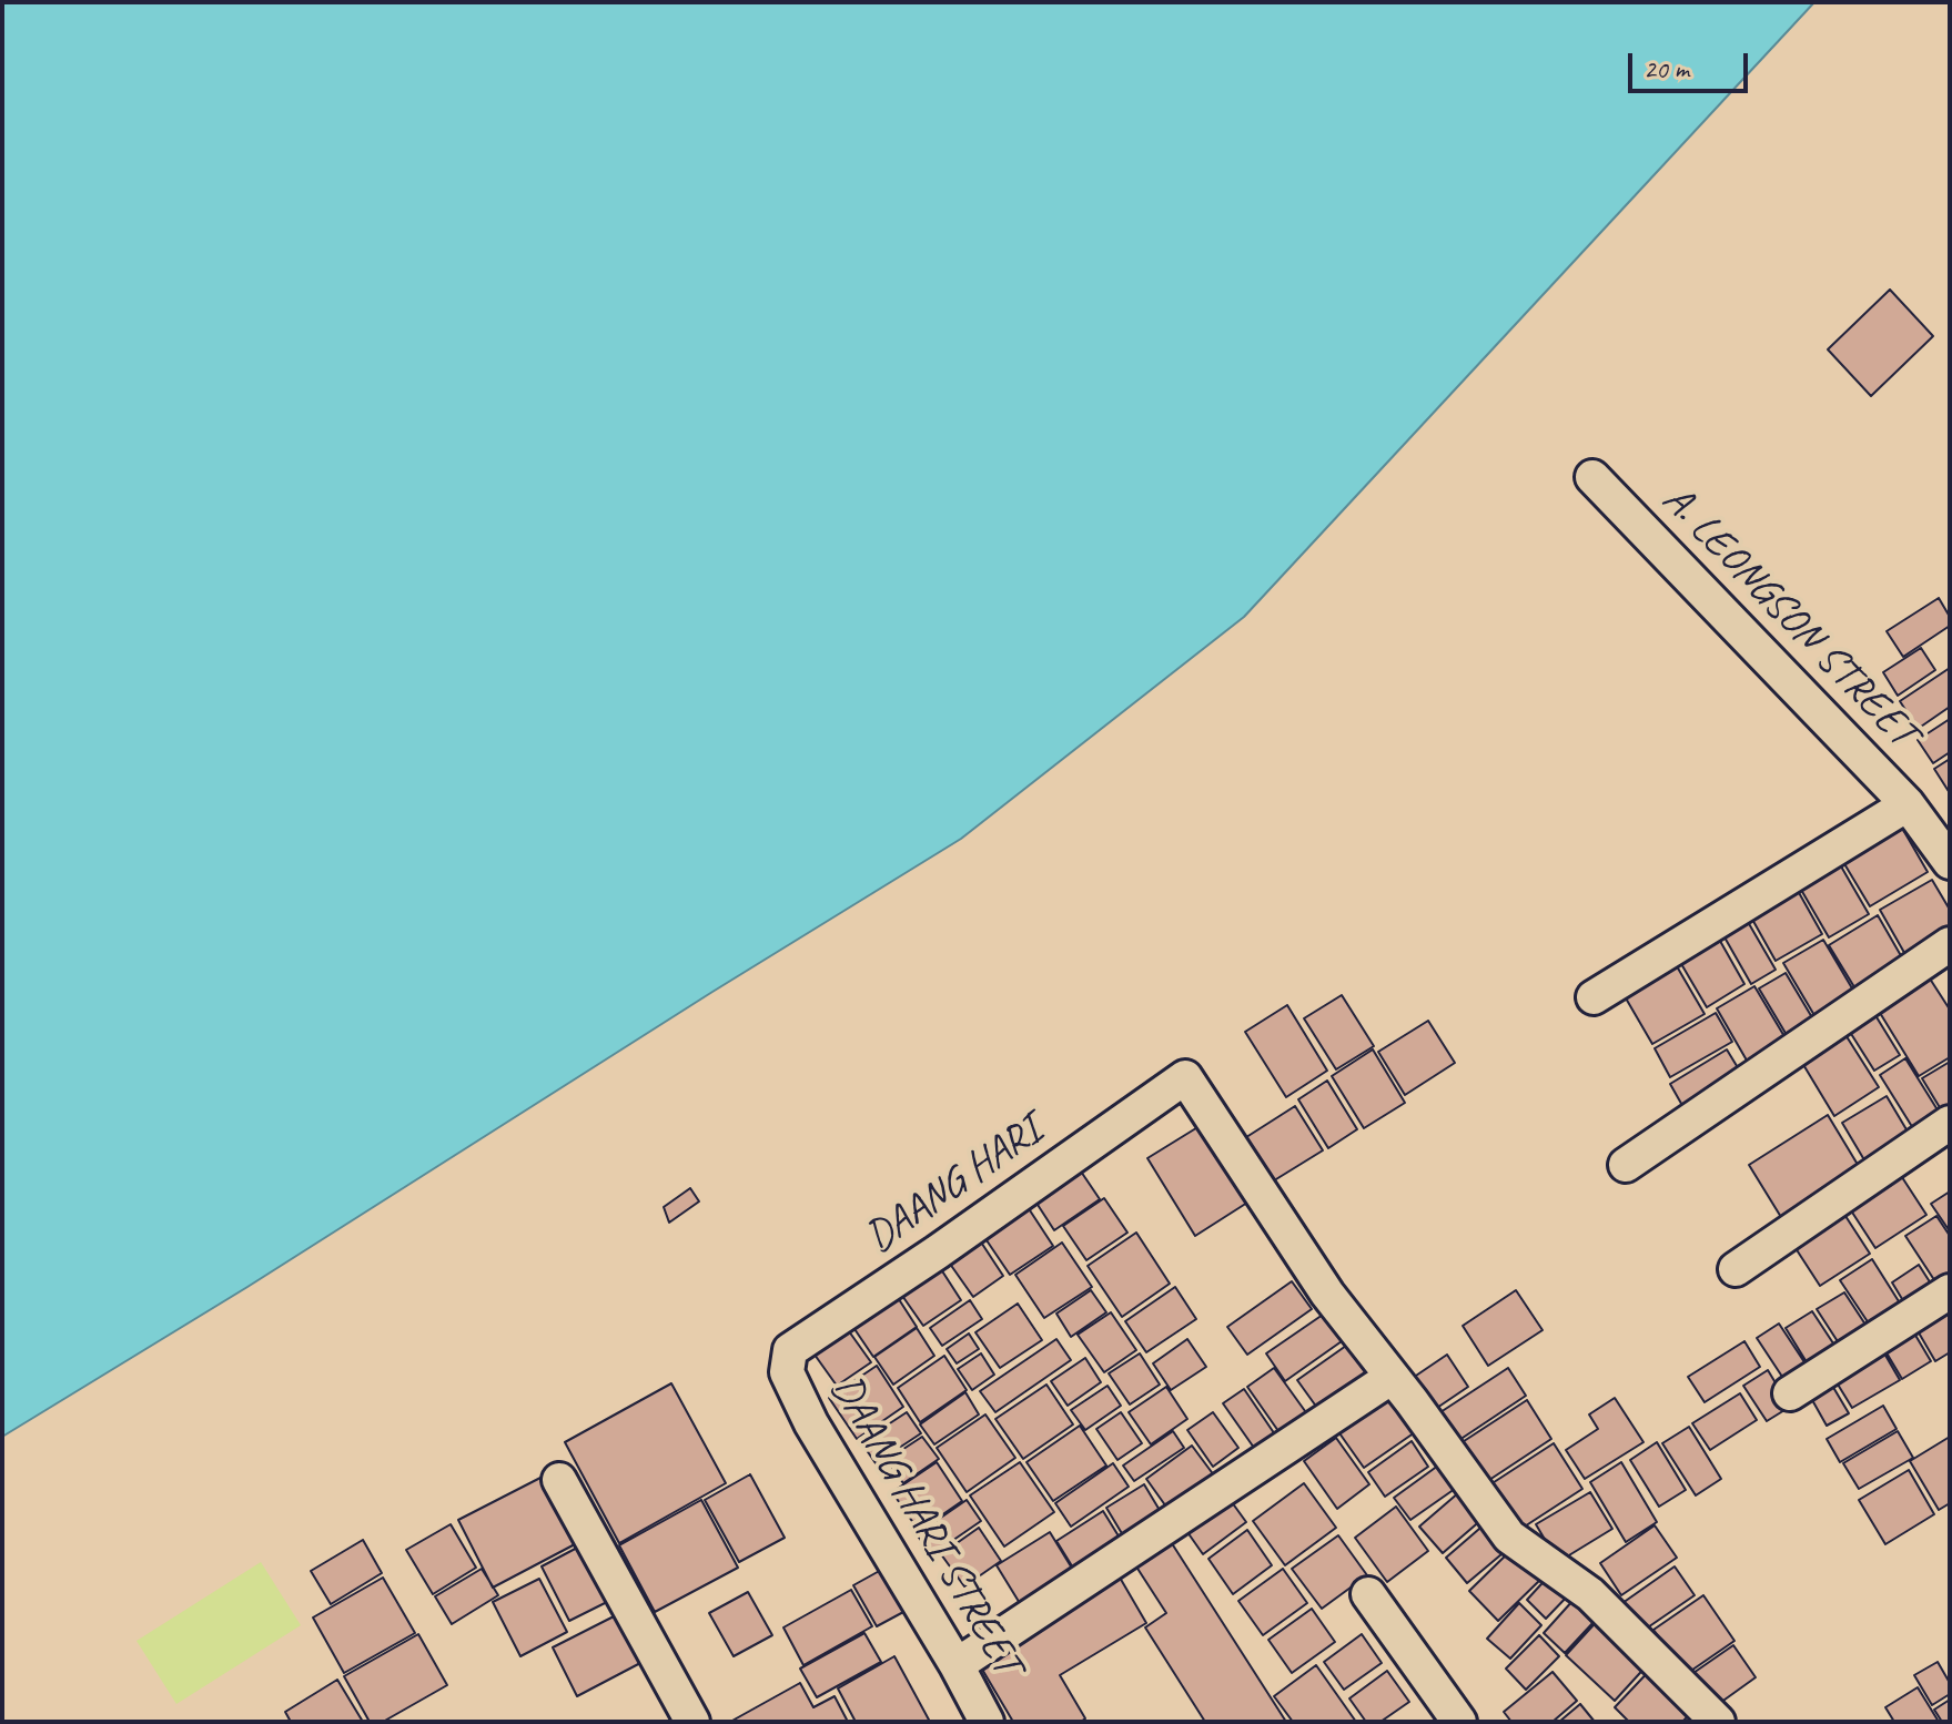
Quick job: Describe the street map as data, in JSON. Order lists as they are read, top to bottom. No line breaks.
{"streets":{"street":["A. LEONGSON STREET","DAANG HARI","DAANG HARI STREET"]},"crossings":[["DAANG HARI","DAANG HARI STREET"]],"scale_bar":"20 m"}
